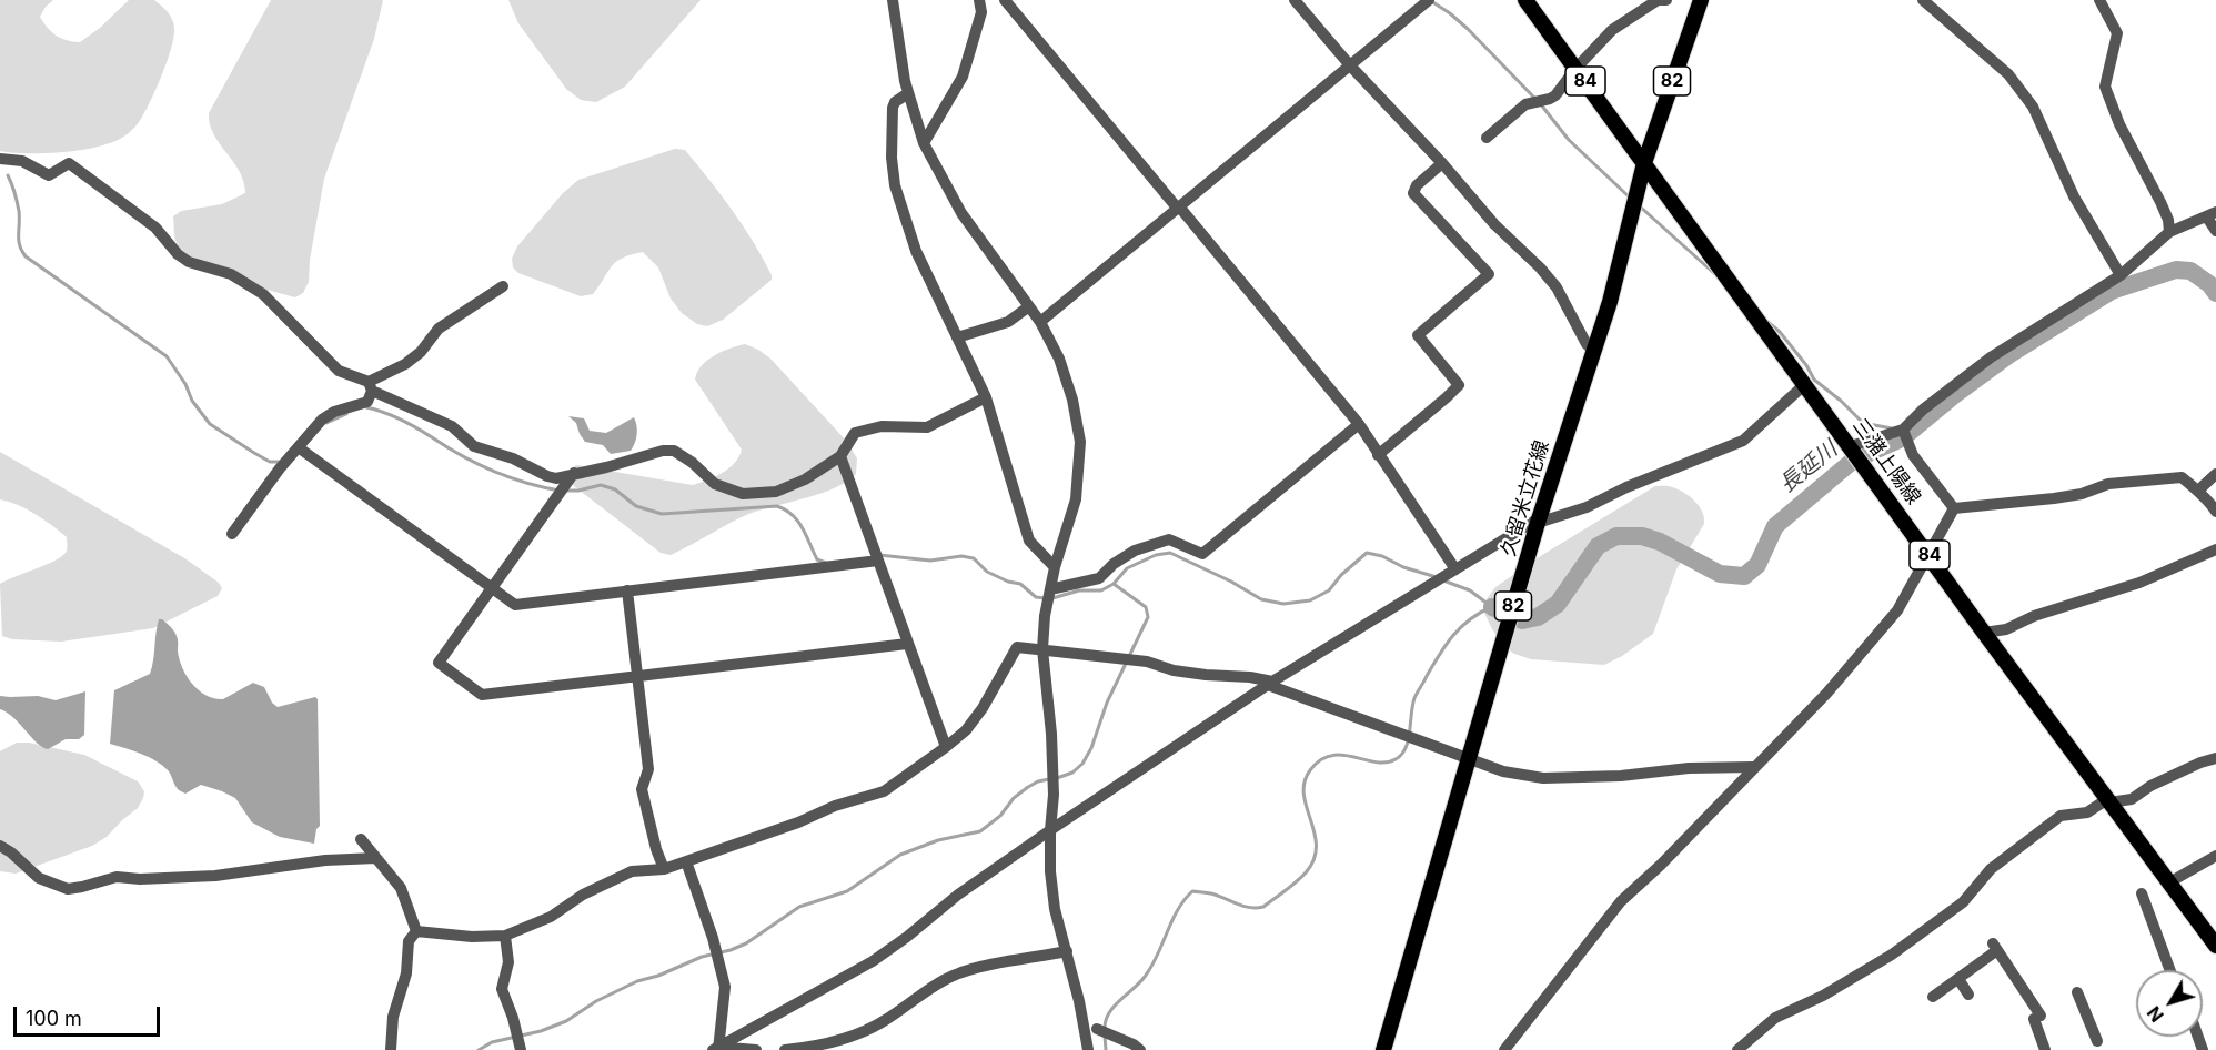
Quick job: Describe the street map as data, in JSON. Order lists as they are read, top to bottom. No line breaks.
{"streets":{"main road":["84","82","三潴上陽線","久留米立花線"]},"crossings":[["三潴上陽線","久留米立花線"]],"water":["長延川"],"scale_bar":"100 m","north":"bottom left"}
